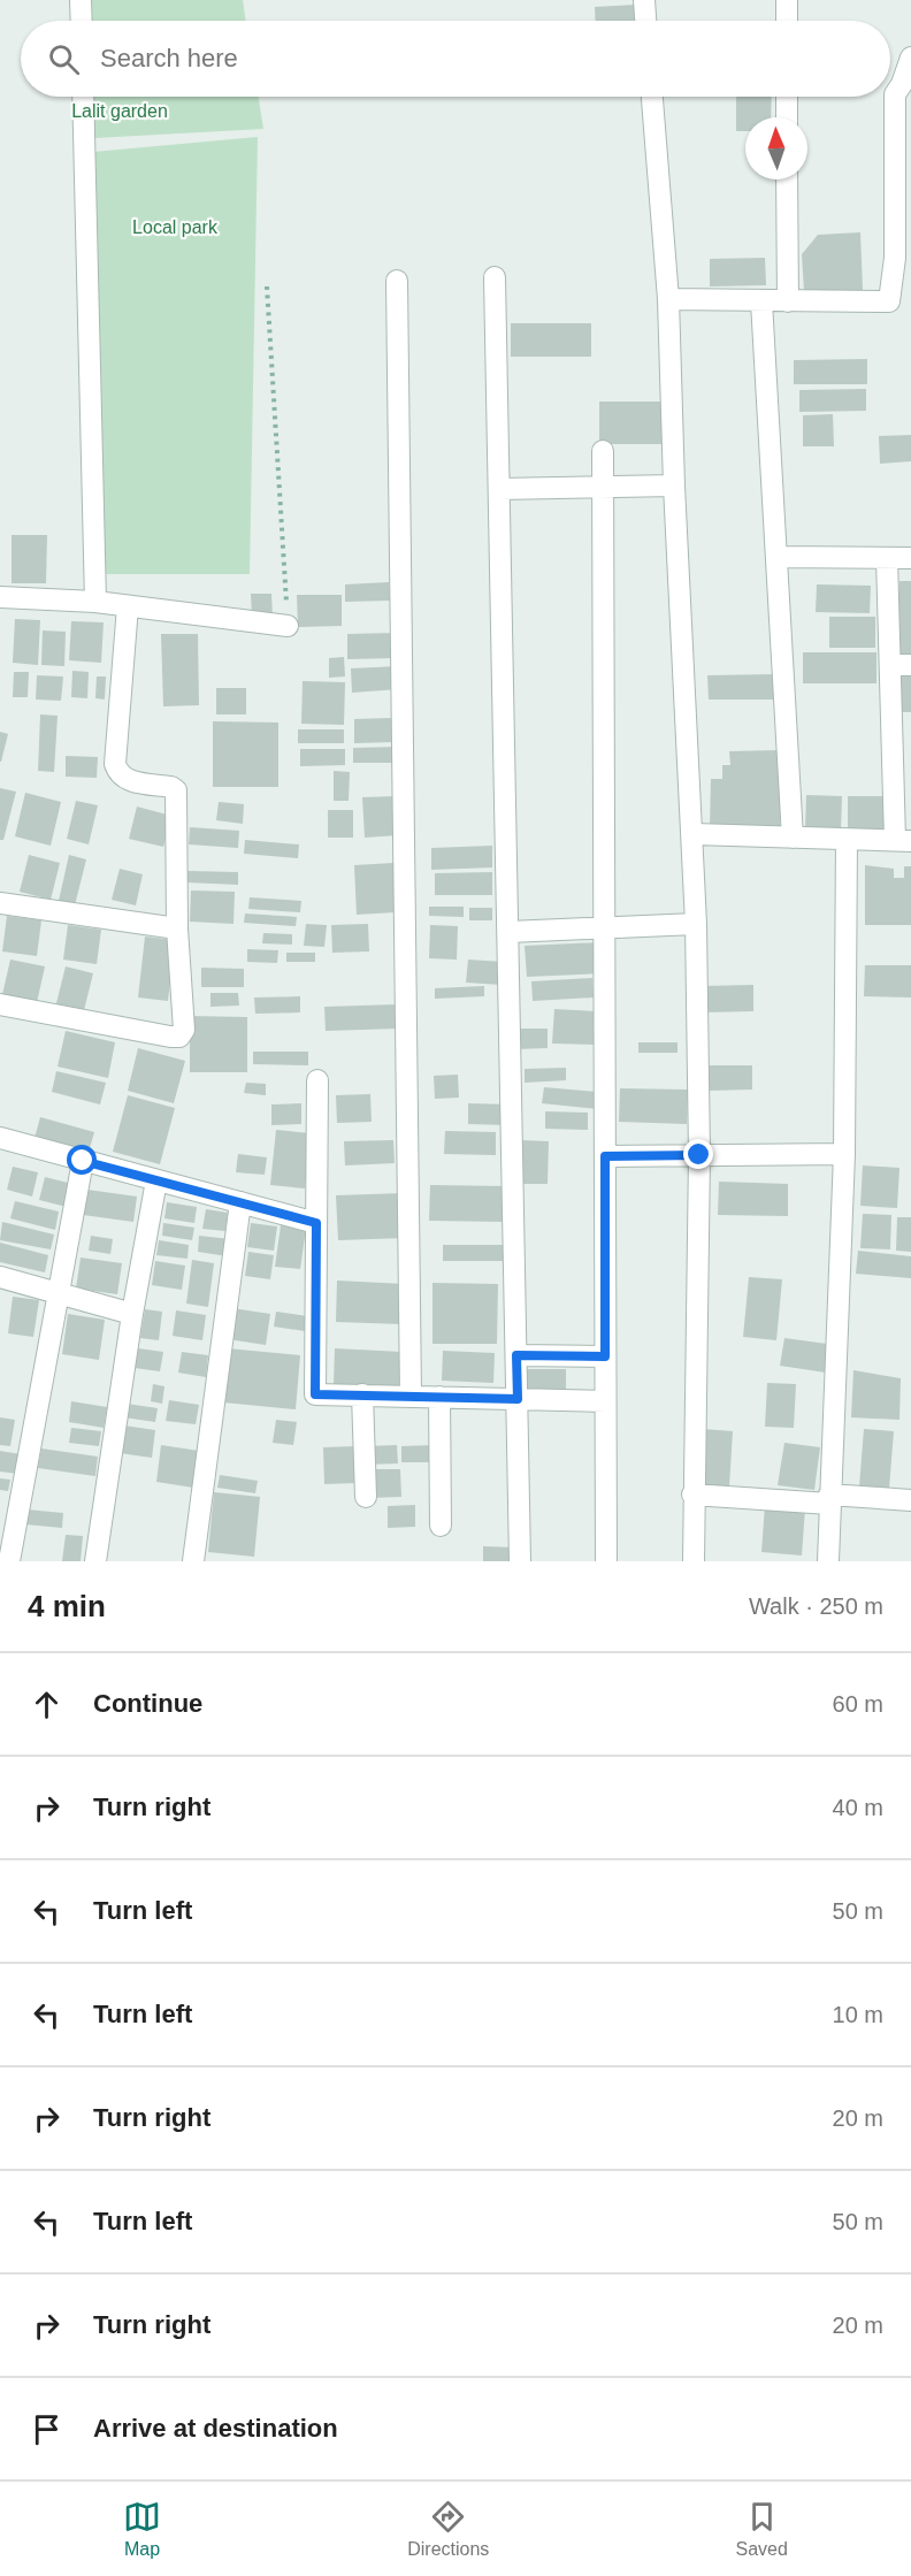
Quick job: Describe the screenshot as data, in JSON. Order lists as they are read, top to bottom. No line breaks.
{"parks":["Lalit garden","Local park"],"north":"top","page":{"search":"Search here","heading":["4 min","Walk · 250 m"],"list":[["Continue","60 m"],["Turn right","40 m"],["Turn left","50 m"],["Turn left","10 m"],["Turn right","20 m"],["Turn left","50 m"],["Turn right","20 m"],"Arrive at destination"],"nav":["Map","Directions","Saved"]}}
